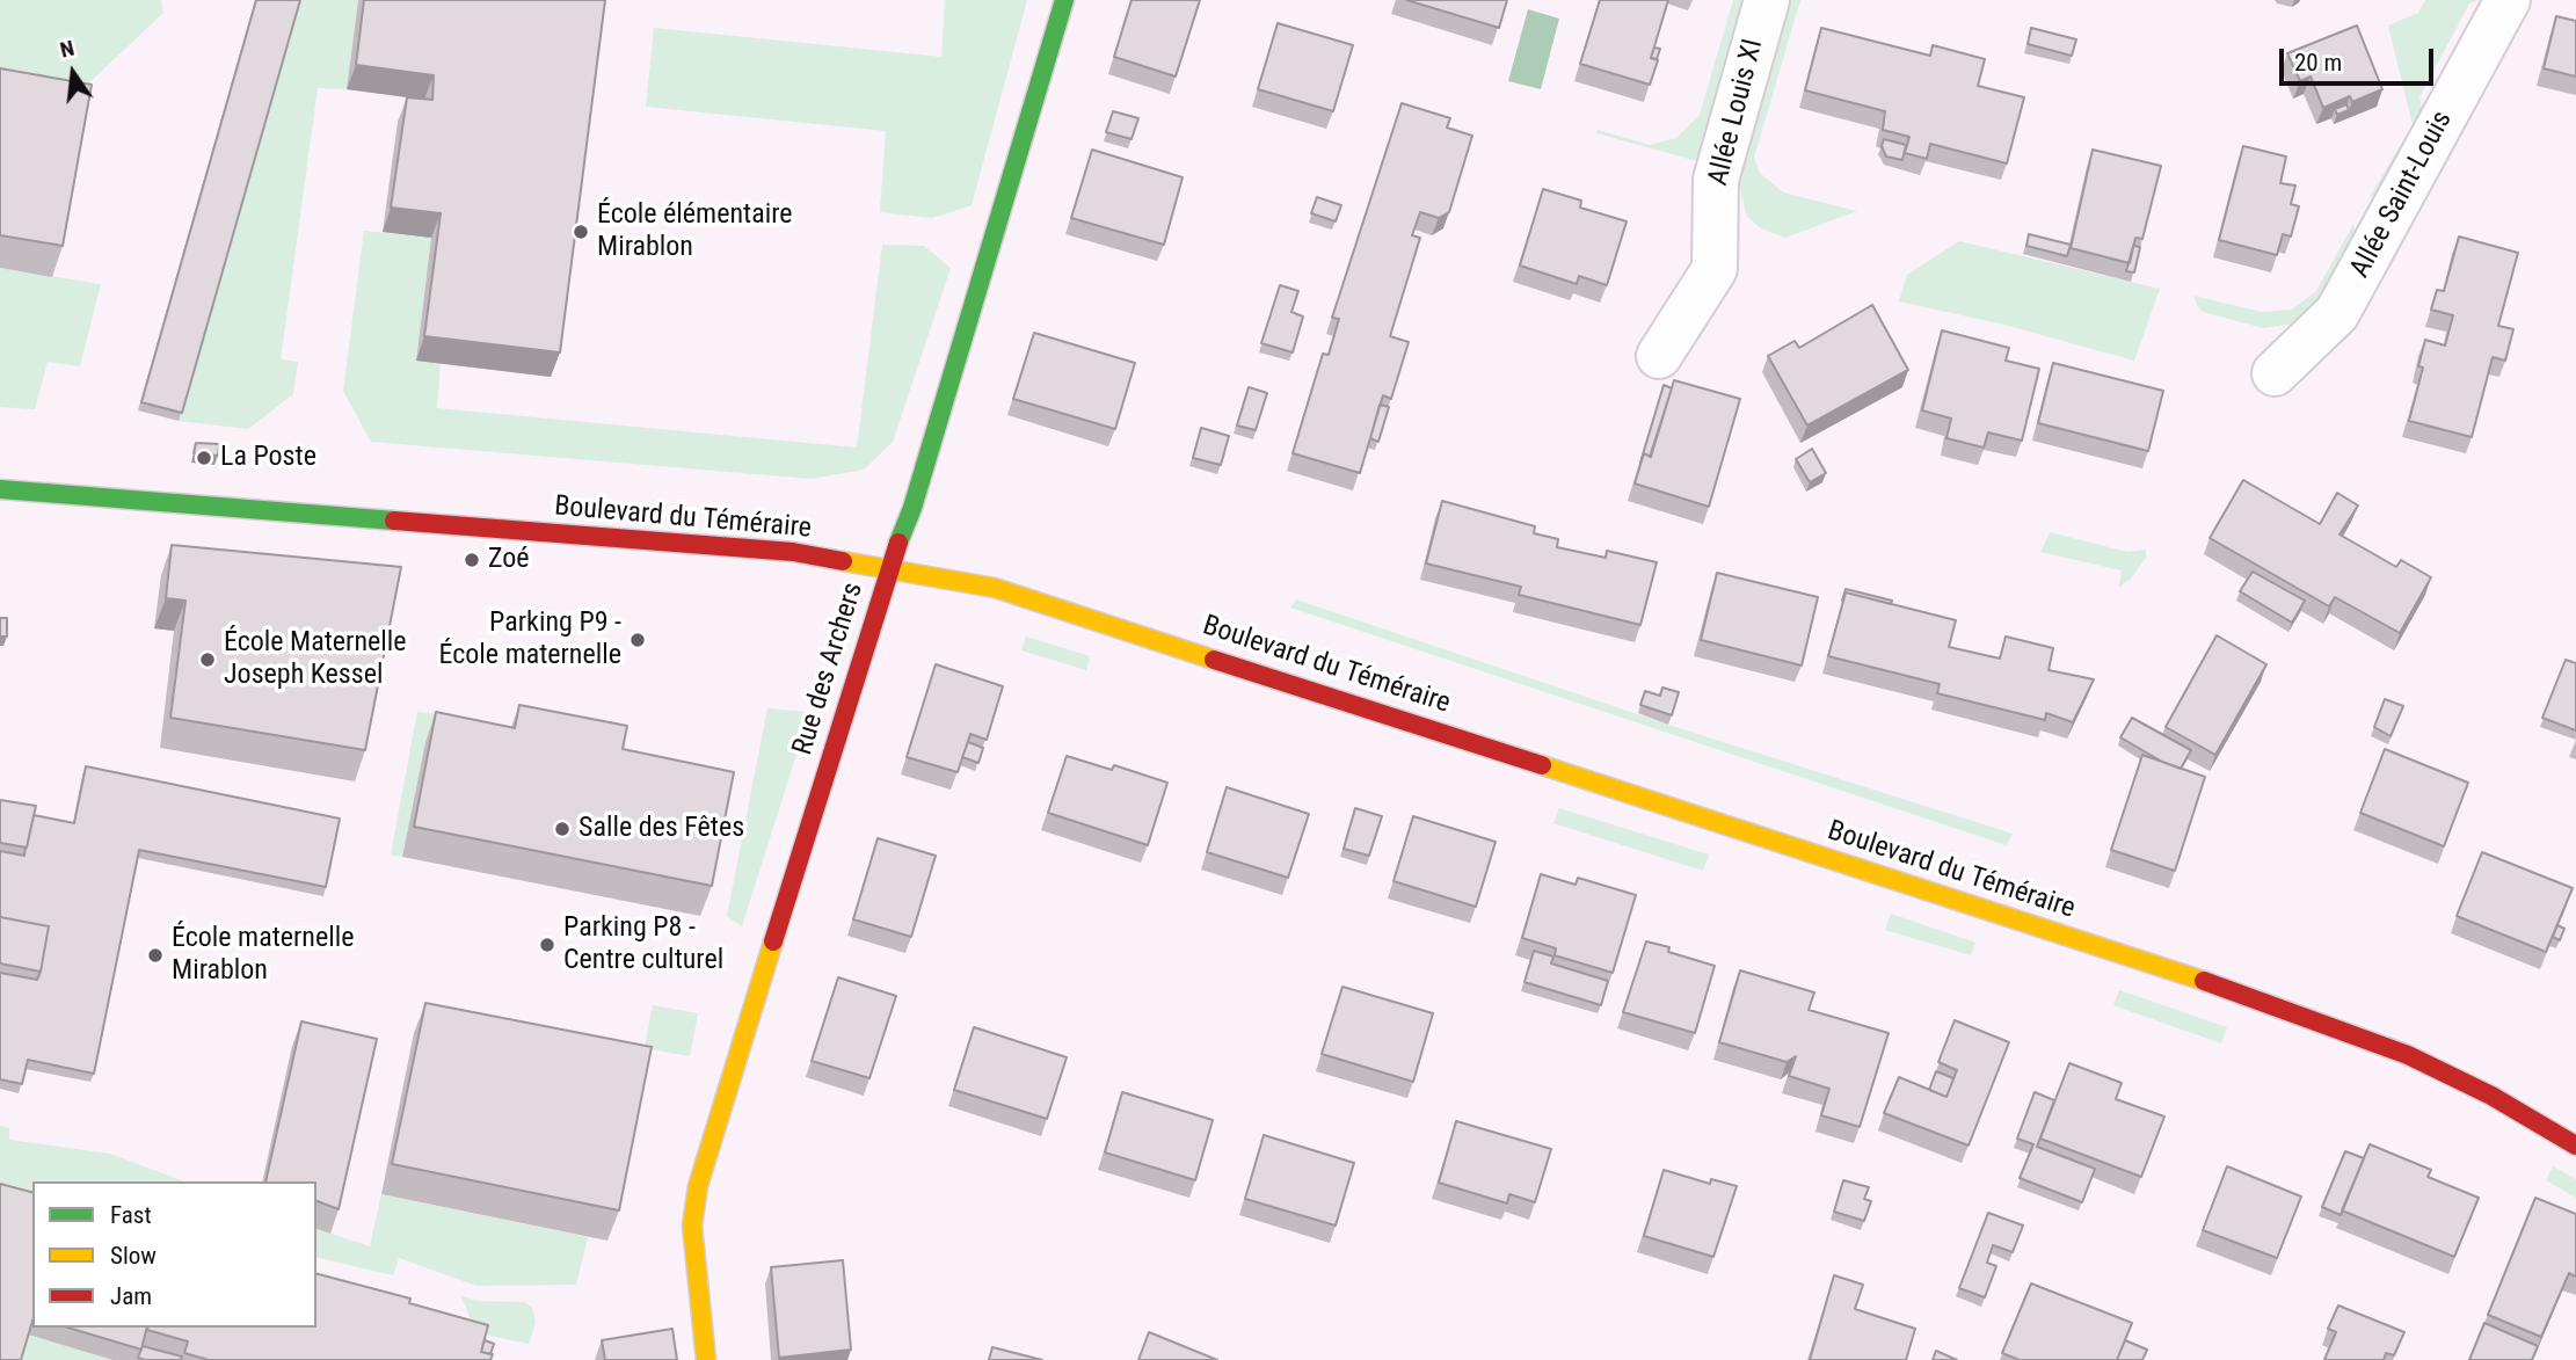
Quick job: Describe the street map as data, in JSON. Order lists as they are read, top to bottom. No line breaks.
{"streets":{"main road":["Boulevard du Téméraire","Rue des Archers"],"street":["Allée Louis XI","Allée Saint-Louis"]},"crossings":[["Boulevard du Téméraire","Rue des Archers"]],"places":["École élémentaire Mirablon","La Poste","Zoé","Parking P9 - École maternelle","École Maternelle Joseph Kessel","Salle des Fêtes","Parking P8 - Centre culturel","École maternelle Mirablon"],"legend":["Fast","Slow","Jam"],"scale_bar":"20 m","north":"top"}
